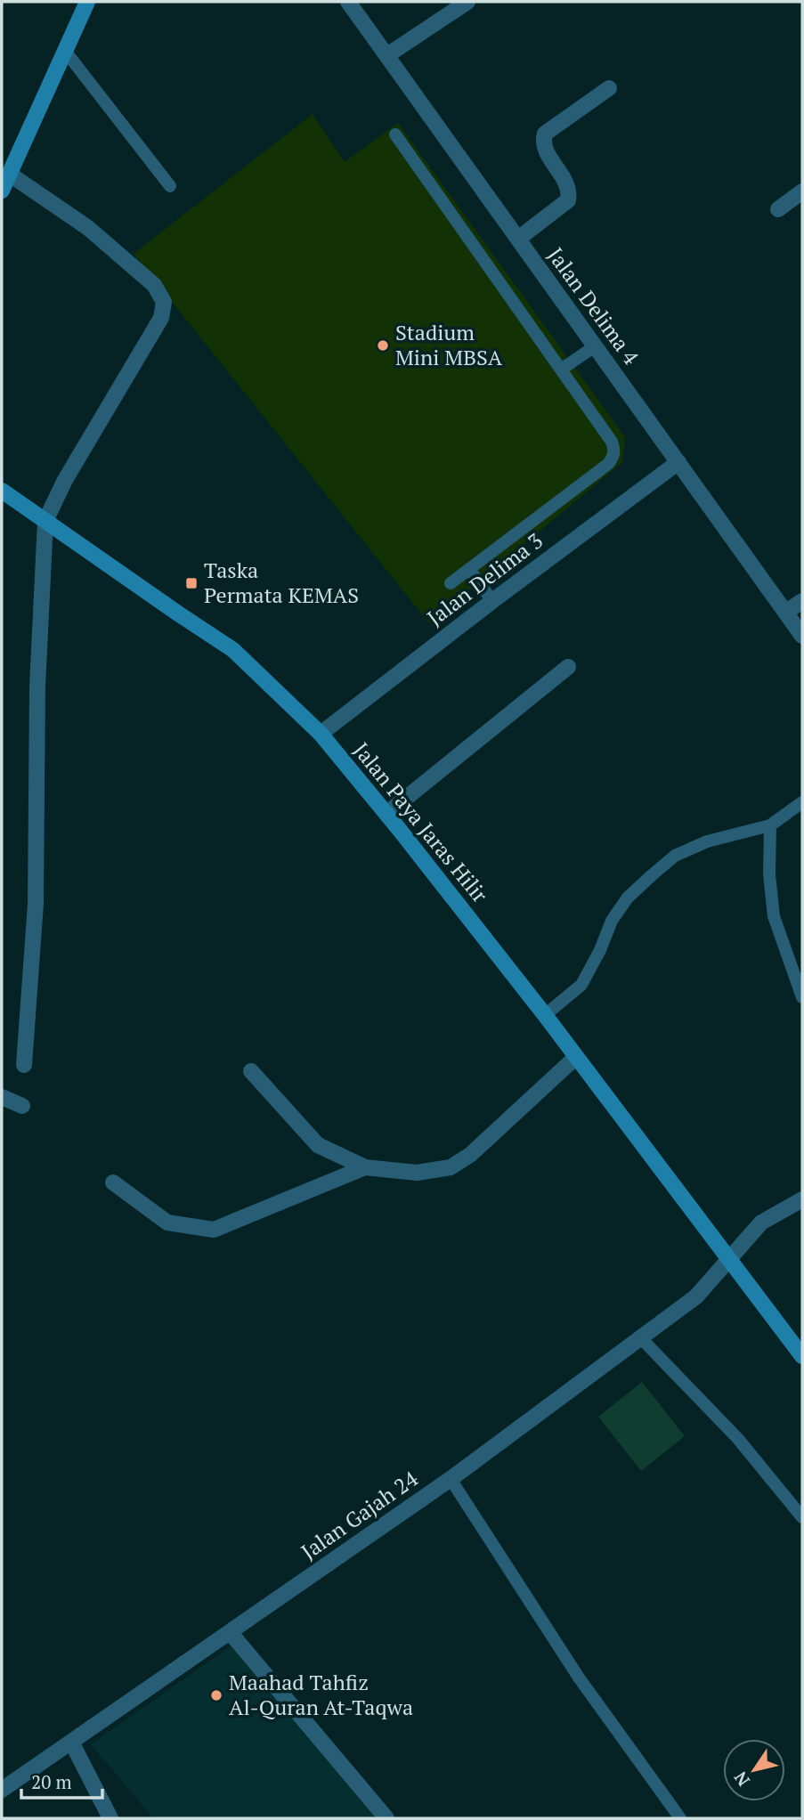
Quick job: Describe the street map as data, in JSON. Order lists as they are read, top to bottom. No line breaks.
{"streets":{"street":["Jalan Delima 4","Jalan Delima 3","Jalan Paya Jaras Hilir","Jalan Gajah 24"]},"crossings":[["Jalan Delima 4","Jalan Delima 3"],["Jalan Delima 3","Jalan Paya Jaras Hilir"],["Jalan Paya Jaras Hilir","Jalan Gajah 24"]],"places":{"other":["Stadium Mini MBSA","Maahad Tahfiz Al-Quran At-Taqwa"],"transit":["Taska Permata KEMAS"]},"scale_bar":"20 m","north":"bottom left"}
